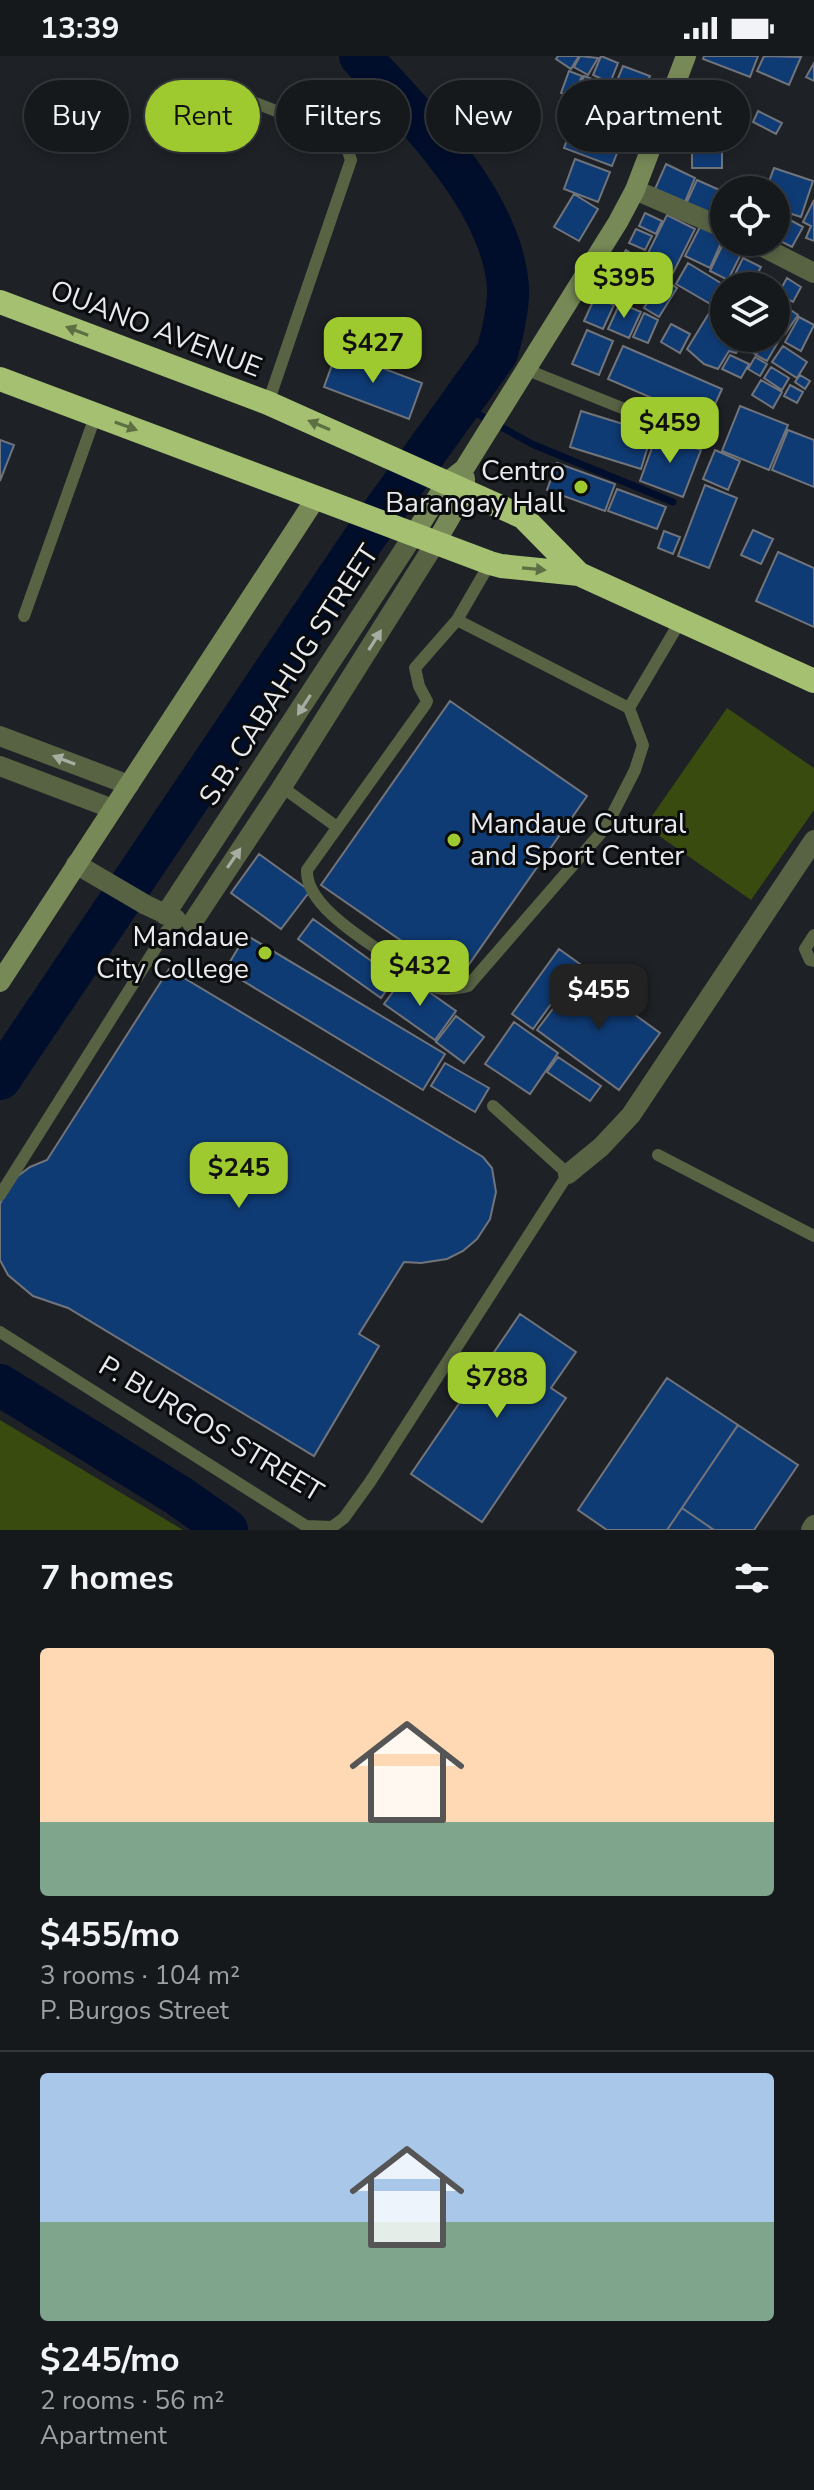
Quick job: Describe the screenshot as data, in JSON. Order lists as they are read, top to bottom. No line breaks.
{"streets":{"highway":["OUANO AVENUE"],"street":["S.B. CABAHUG STREET","P. BURGOS STREET"]},"crossings":[["OUANO AVENUE","S.B. CABAHUG STREET"]],"places":["Centro Barangay Hall","Mandaue Cutural and Sport Center","Mandaue City College"],"page":{"status":"13:39","chip":["Buy","Rent","Filters","New","Apartment"],"price":["$395","$427","$459","$432","$455","$245","$788"],"heading":"7 homes","list":[{"name":"$455/mo","note":"3 rooms · 104 m² · P. Burgos Street"},{"name":"$245/mo","note":"2 rooms · 56 m² · Apartment"}]}}
